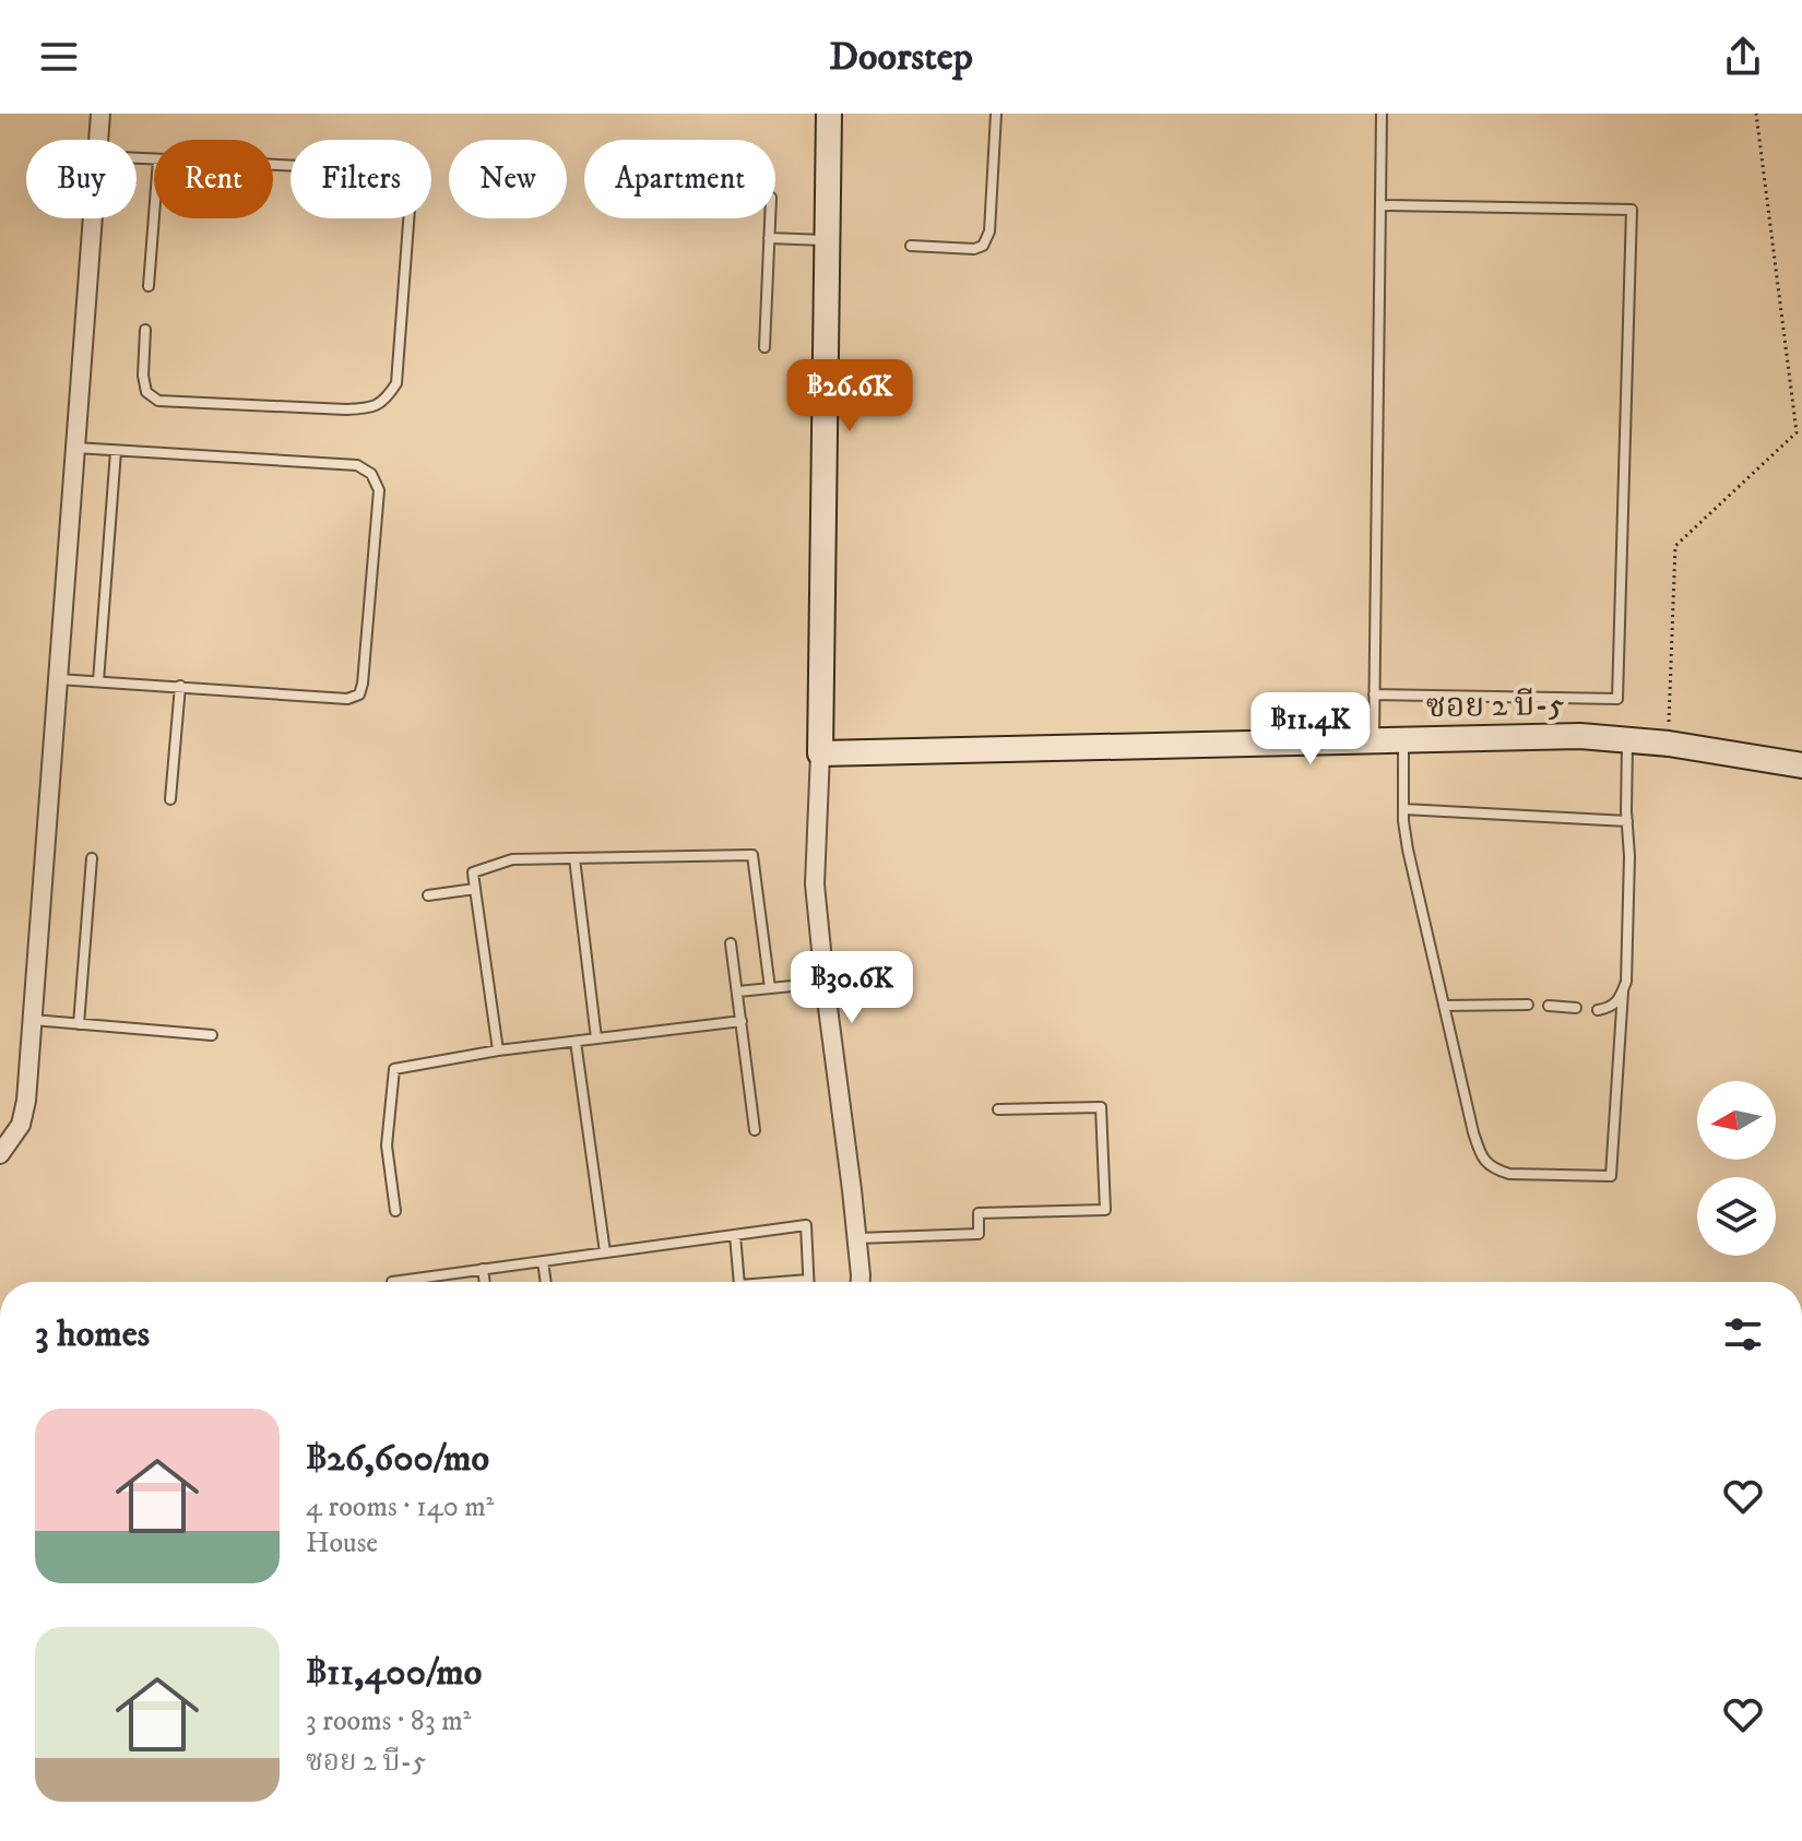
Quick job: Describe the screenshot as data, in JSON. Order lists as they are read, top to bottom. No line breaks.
{"streets":{"street":["ซอย 2 บี-5"]},"north":"left","page":{"header":"Doorstep","chip":["Buy","Rent","Filters","New","Apartment"],"price":["฿26.6K","฿11.4K","฿30.6K"],"heading":"3 homes","list":[{"name":"฿26,600/mo","note":"4 rooms · 140 m² · House"},{"name":"฿11,400/mo","note":"3 rooms · 83 m² · ซอย 2 บี-5"}]}}
